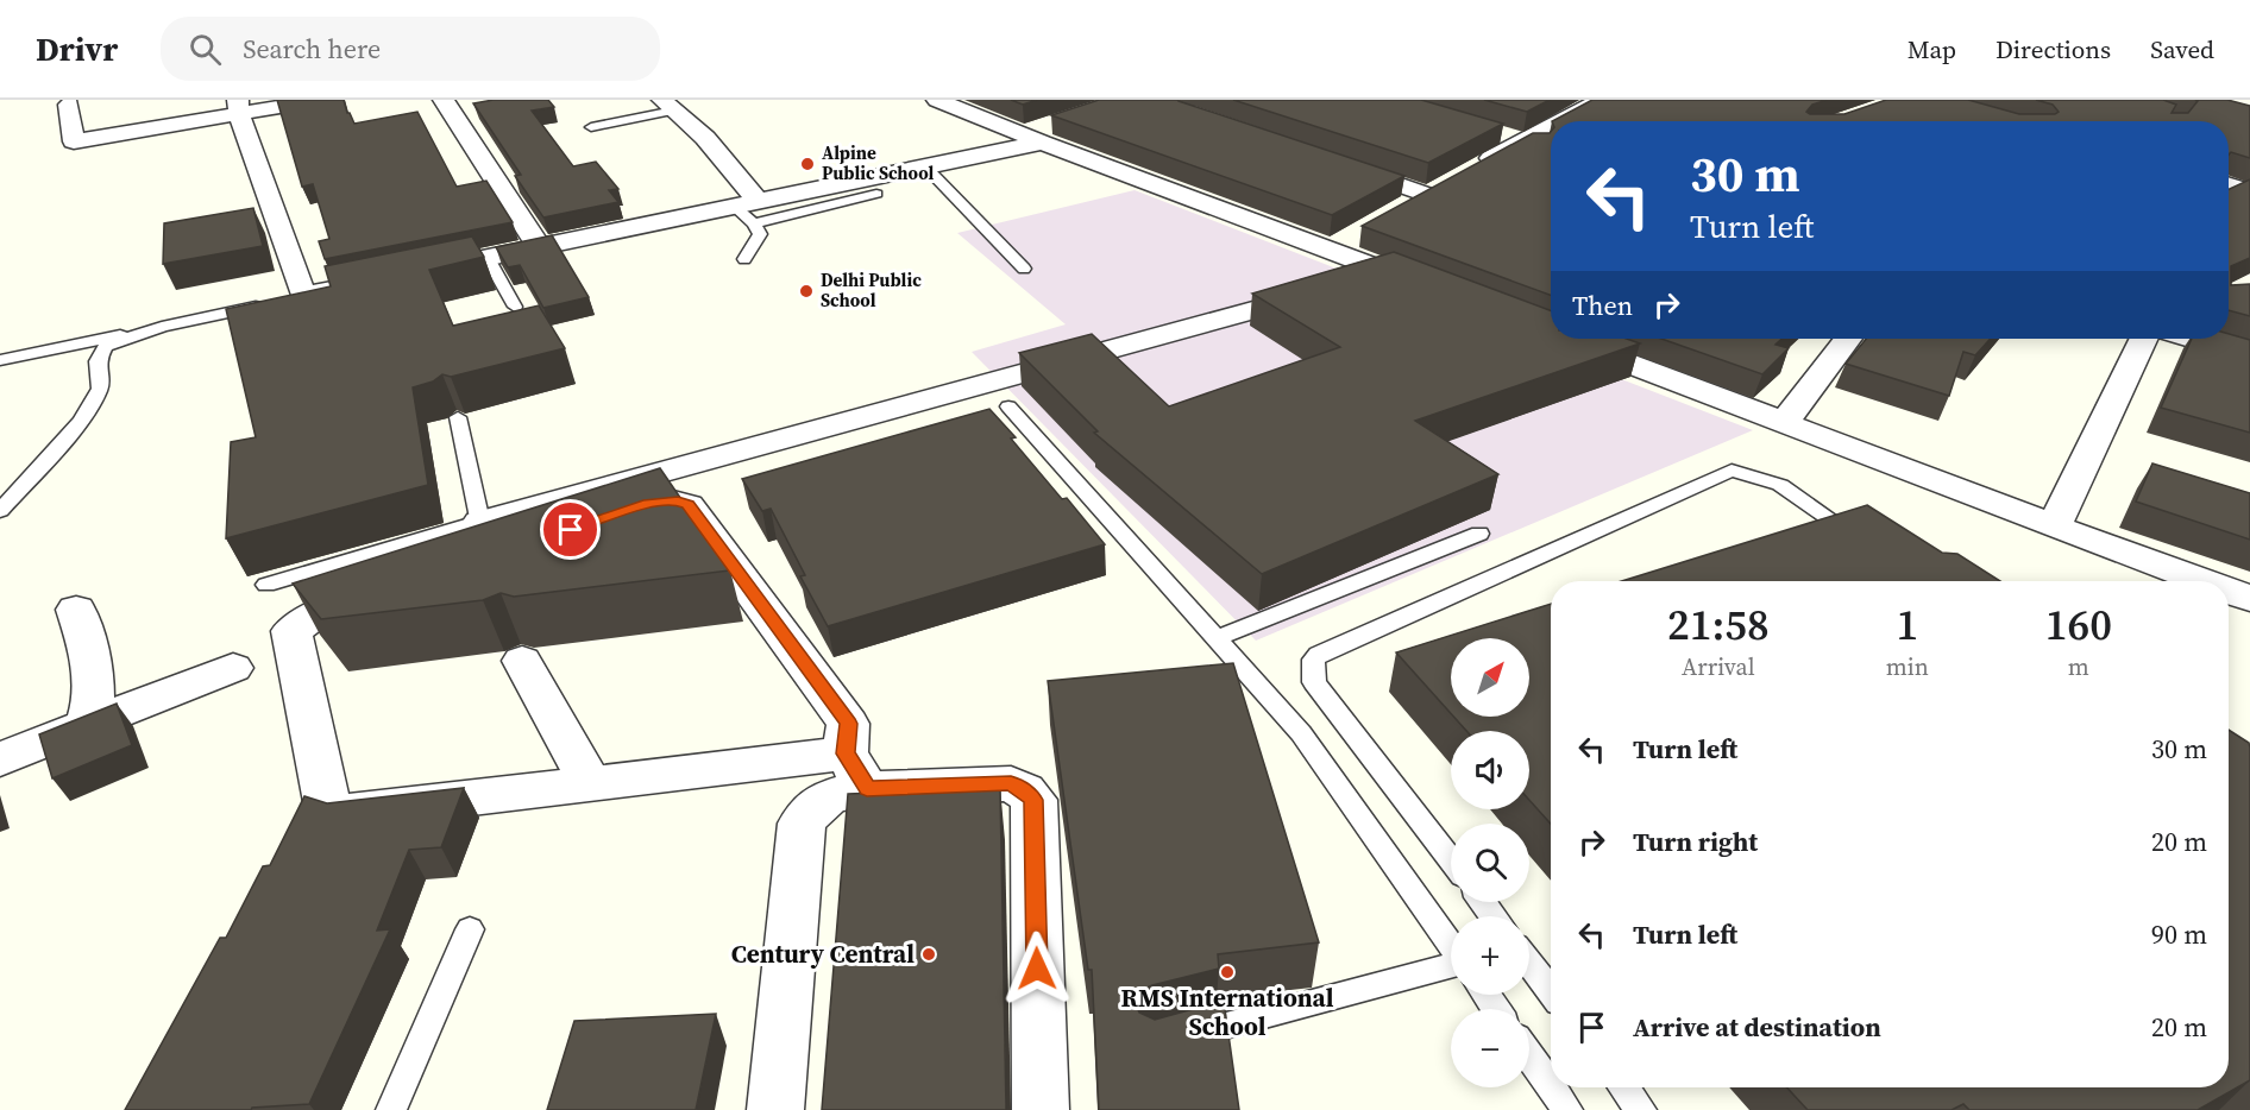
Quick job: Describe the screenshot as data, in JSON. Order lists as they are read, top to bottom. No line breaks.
{"places":["Alpine Public School","Delhi Public School","Century Central","RMS International School"],"north":"top right","page":{"header":"Drivr","search":"Search here","nav":["Map","Directions","Saved"],"turn":["30 m","Turn left"],"then":"Then","eta":["21:58","Arrival","1","min","160","m"],"map_buttons":["+","−"],"list":[{"name":"Turn left","value":"30 m"},{"name":"Turn right","value":"20 m"},{"name":"Turn left","value":"90 m"},{"name":"Arrive at destination","value":"20 m"}]}}
